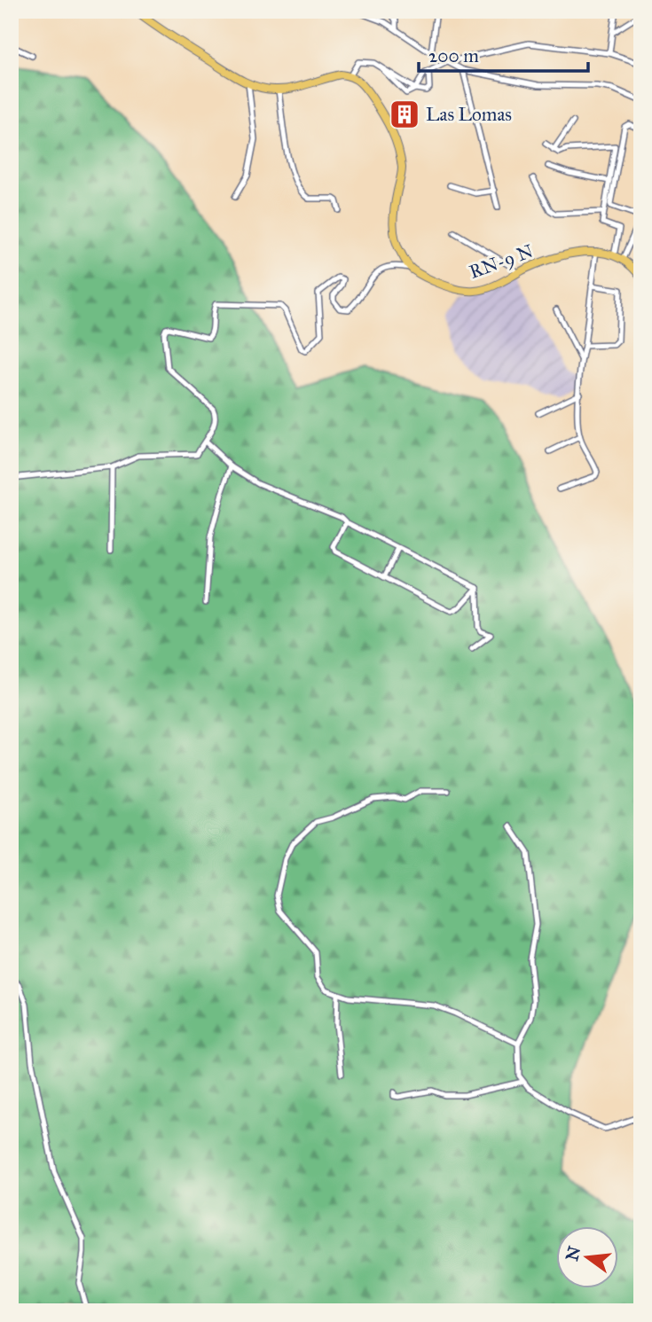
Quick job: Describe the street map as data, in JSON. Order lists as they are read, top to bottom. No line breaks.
{"streets":{"main road":["RN-9 N"]},"places":{"building":["Las Lomas"]},"scale_bar":"200 m","north":"left"}
